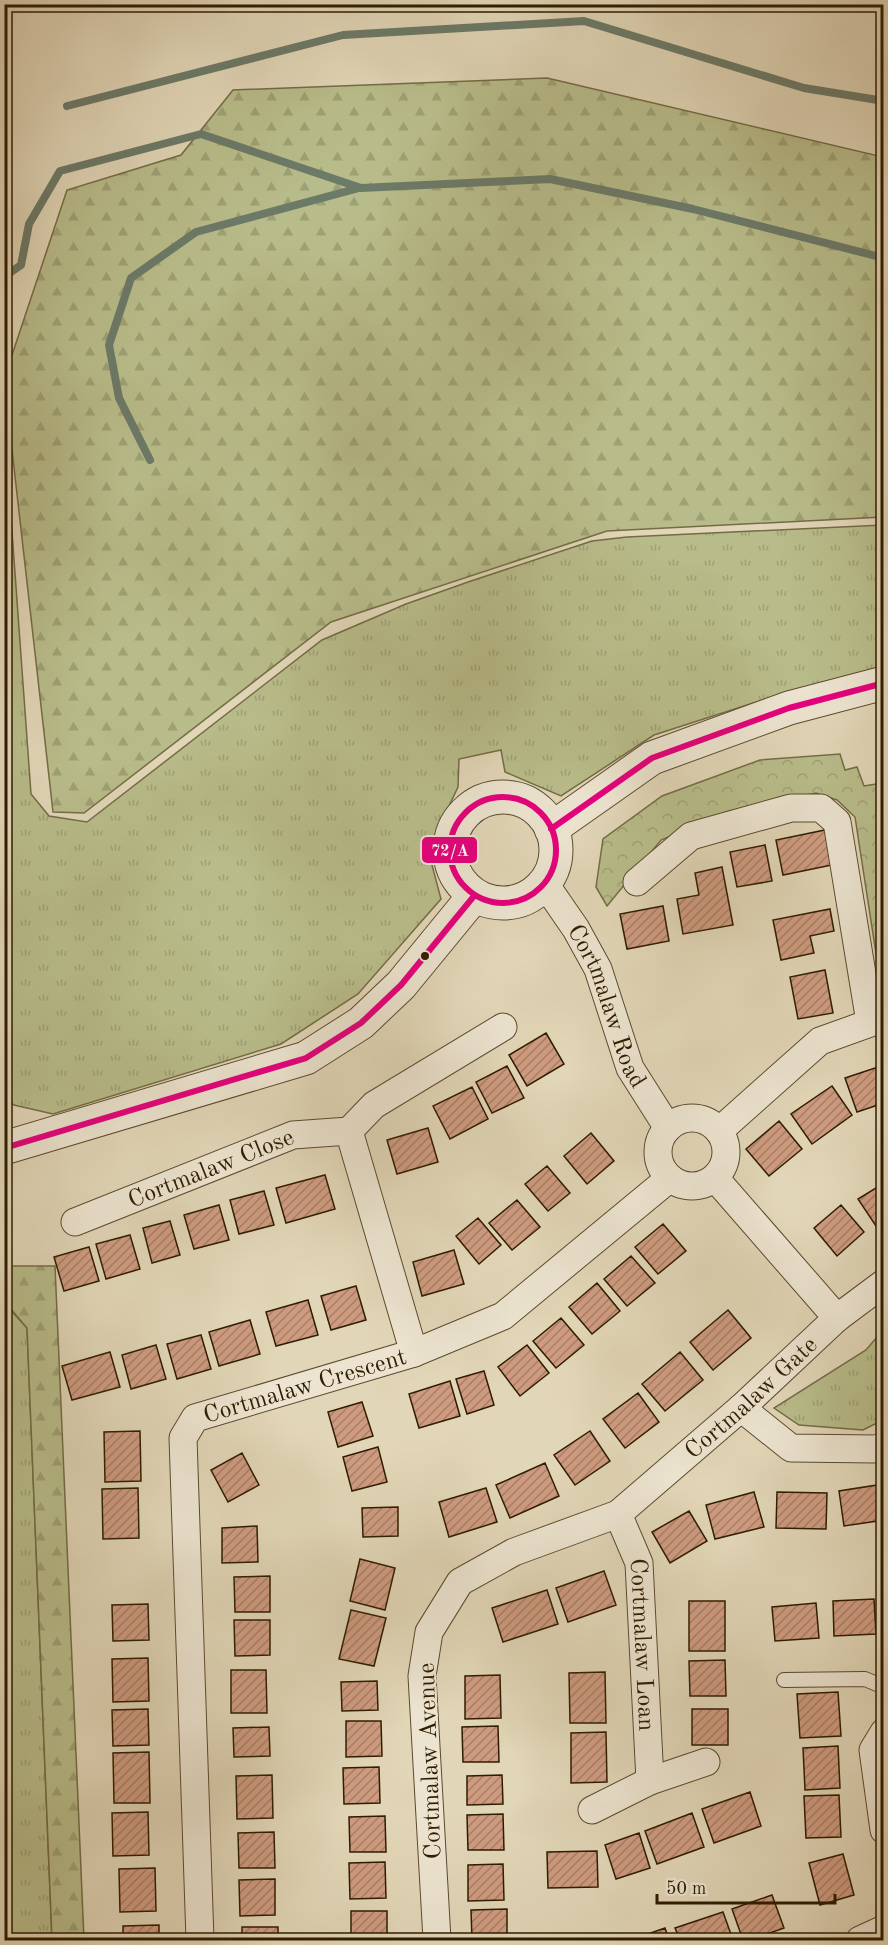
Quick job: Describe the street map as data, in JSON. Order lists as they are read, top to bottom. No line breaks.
{"streets":{"street":["Cortmalaw Road","Cortmalaw Close","Cortmalaw Crescent","Cortmalaw Gate","Cortmalaw Loan","Cortmalaw Avenue"]},"crossings":[["Cortmalaw Road","Cortmalaw Crescent"],["Cortmalaw Gate","Cortmalaw Loan"],["Cortmalaw Gate","Cortmalaw Avenue"],["Cortmalaw Loan","Cortmalaw Avenue"]],"lines":["transit line 72/A"],"scale_bar":"50 m"}
